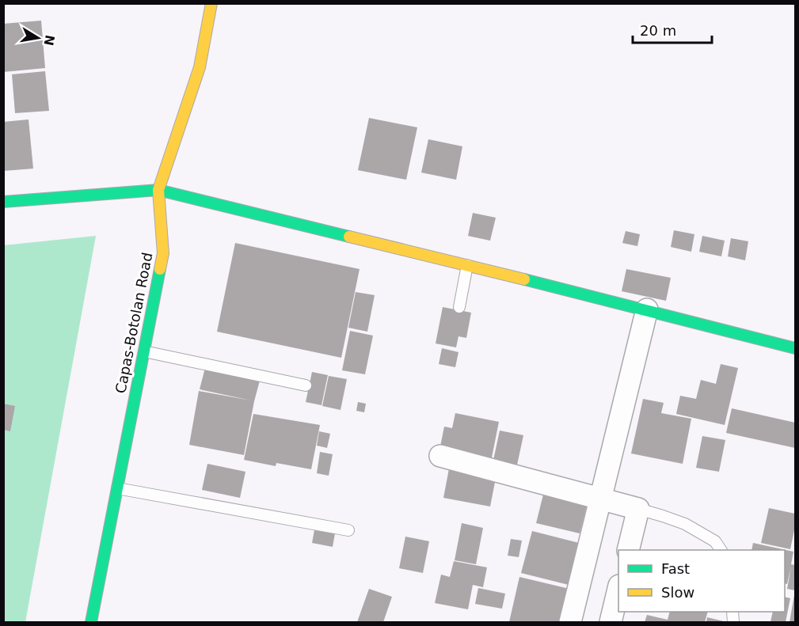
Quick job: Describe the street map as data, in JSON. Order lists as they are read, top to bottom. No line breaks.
{"streets":{"street":["Capas-Botolan Road"]},"legend":["Fast","Slow"],"scale_bar":"20 m","north":"right"}
